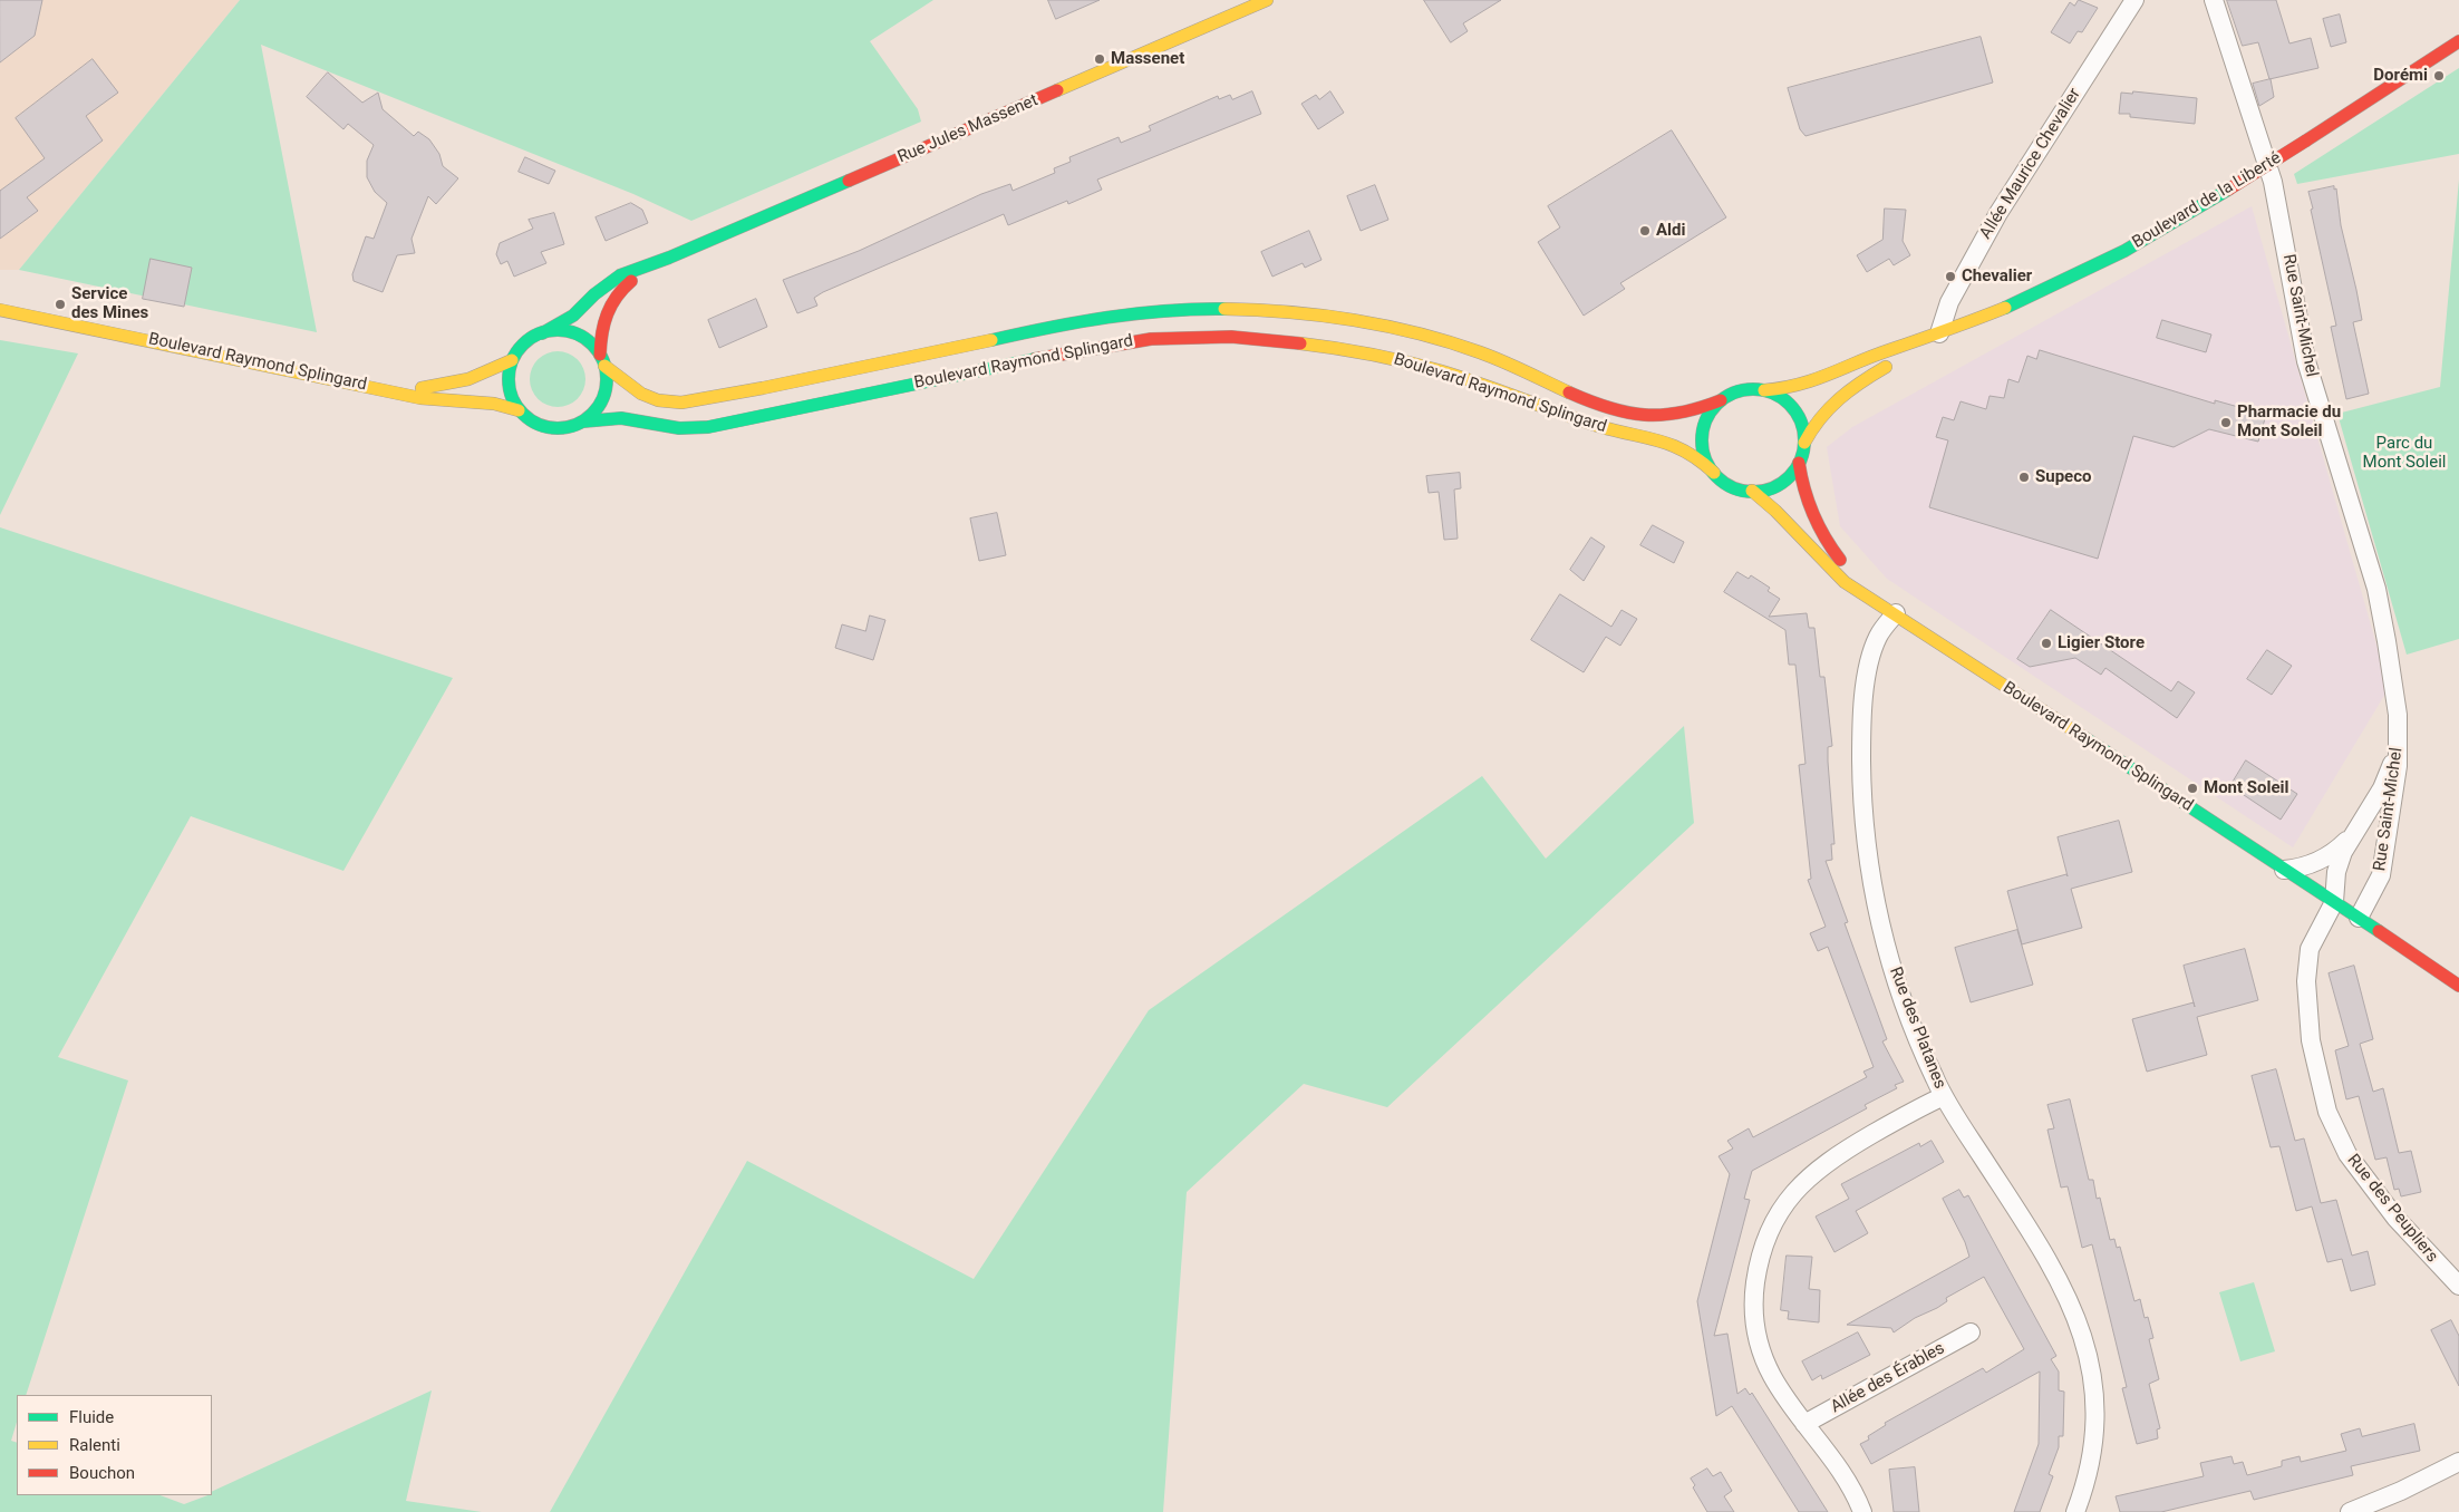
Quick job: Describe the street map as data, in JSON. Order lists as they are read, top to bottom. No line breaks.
{"streets":{"main road":["Rue Jules Massenet","Boulevard de la Liberté","Boulevard Raymond Splingard"],"street":["Allée Maurice Chevalier","Rue Saint-Michel","Rue des Platanes","Rue des Peupliers","Allée des Érables"]},"crossings":[["Rue Jules Massenet","Boulevard Raymond Splingard"],["Allée Maurice Chevalier","Boulevard de la Liberté"],["Boulevard de la Liberté","Boulevard Raymond Splingard"],["Rue Saint-Michel","Boulevard Raymond Splingard"],["Rue Saint-Michel","Rue des Peupliers"],["Boulevard Raymond Splingard","Rue des Platanes"],["Boulevard Raymond Splingard","Rue des Peupliers"]],"parks":["Parc du Mont Soleil"],"places":["Massenet","Dorémi","Aldi","Chevalier","Service des Mines","Pharmacie du Mont Soleil","Supeco","Ligier Store","Mont Soleil"],"legend":["Fluide","Ralenti","Bouchon"]}
